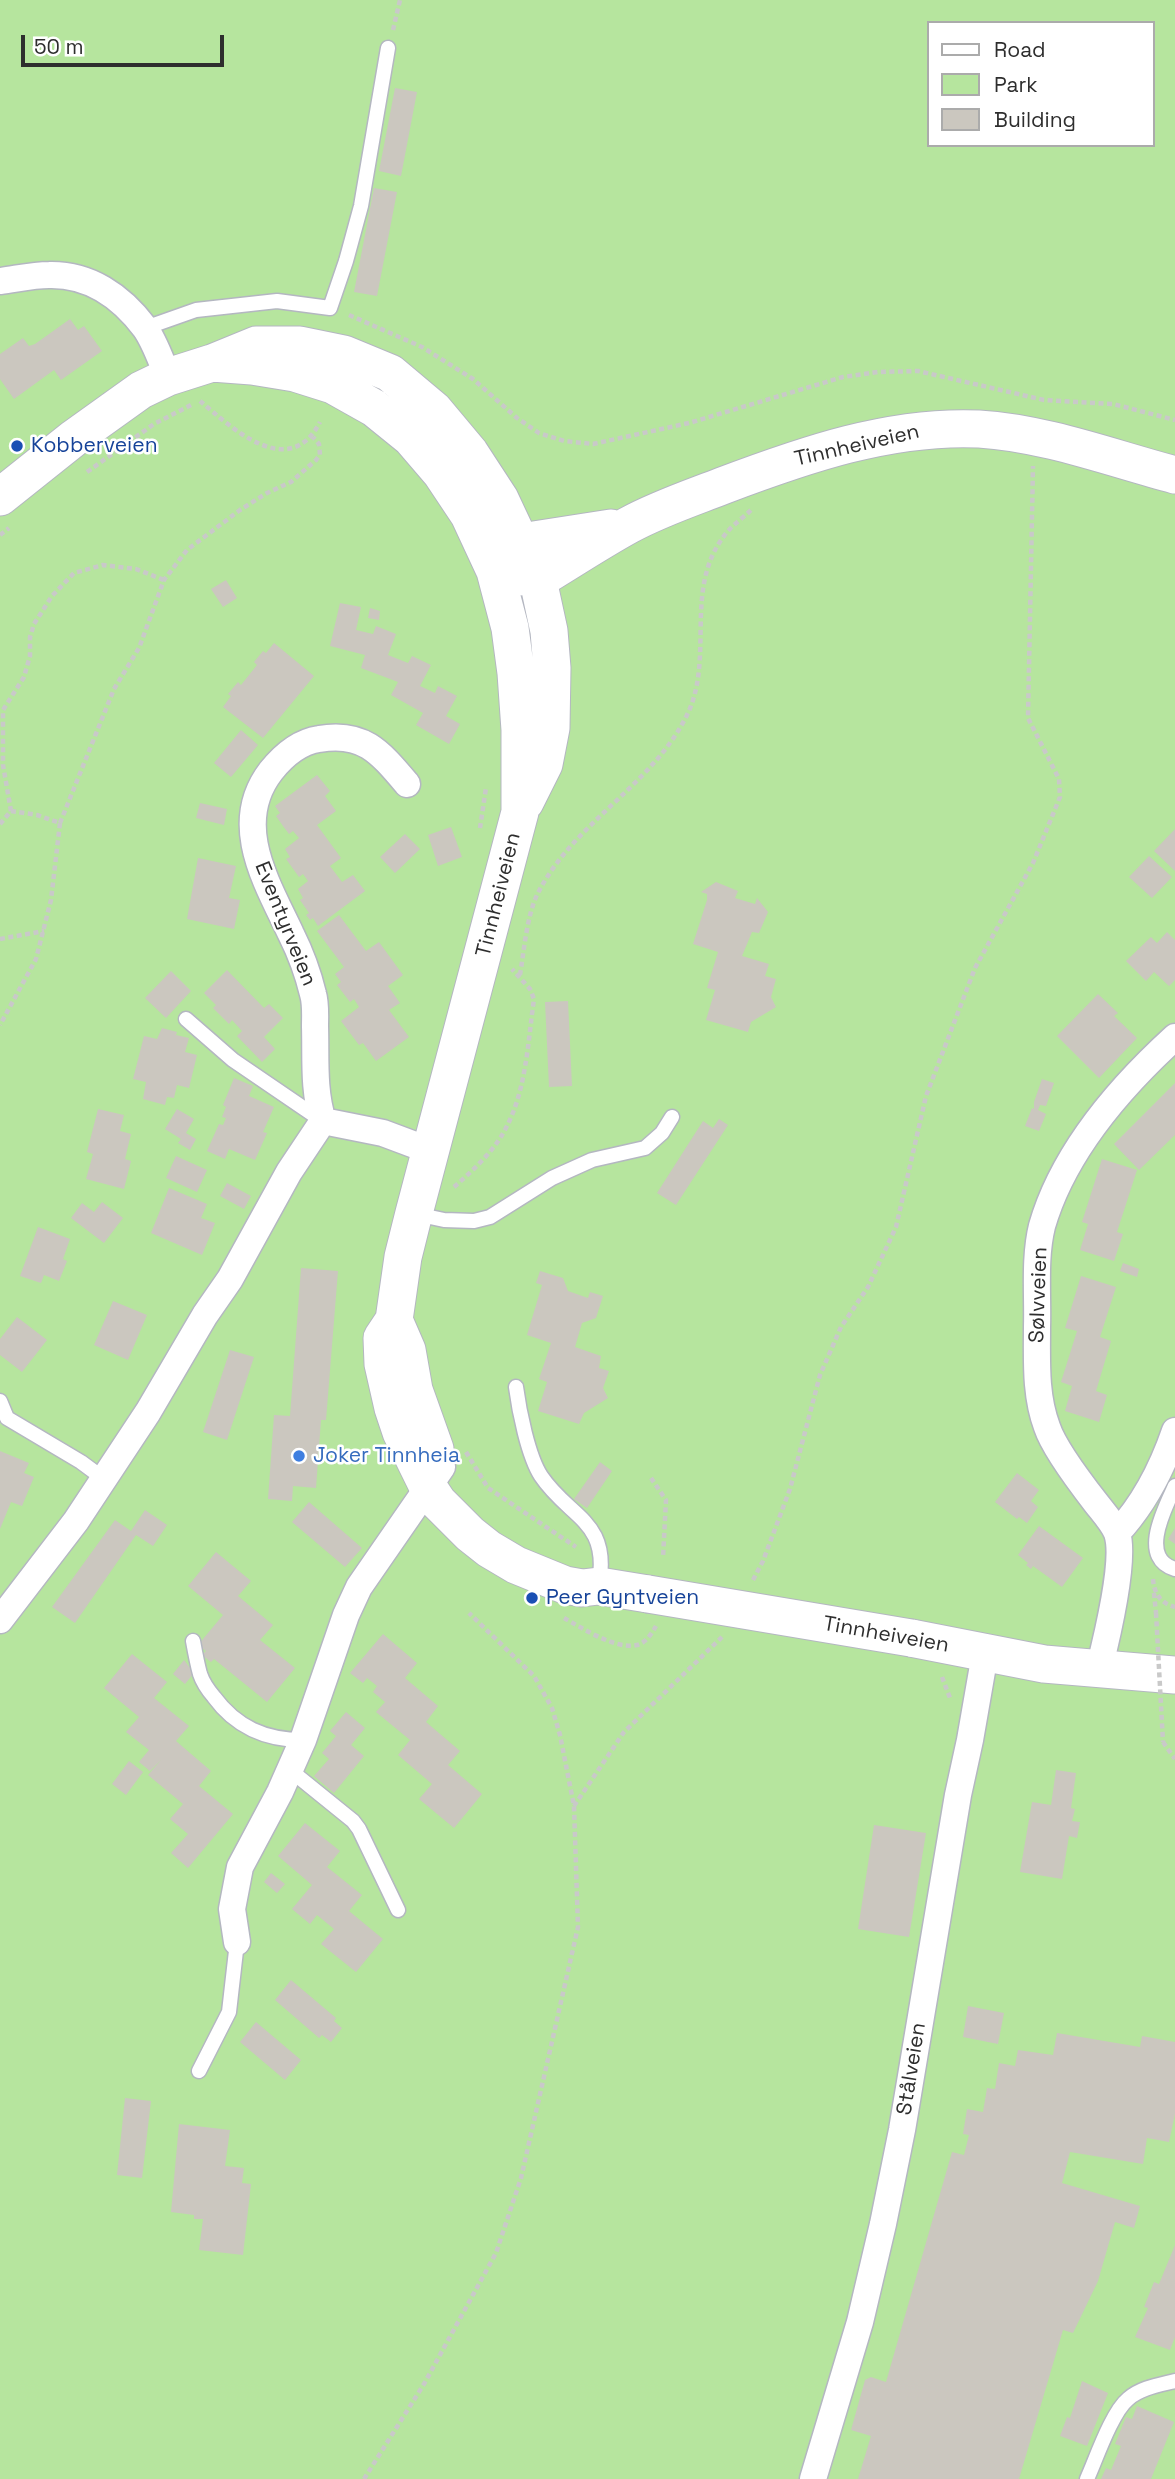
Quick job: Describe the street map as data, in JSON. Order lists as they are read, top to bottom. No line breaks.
{"streets":{"street":["Tinnheiveien","Eventyrveien","Sølvveien","Stålveien"]},"crossings":[["Tinnheiveien","Stålveien"]],"places":["Kobberveien","Joker Tinnheia","Peer Gyntveien"],"legend":["Road","Park","Building"],"scale_bar":"50 m"}
